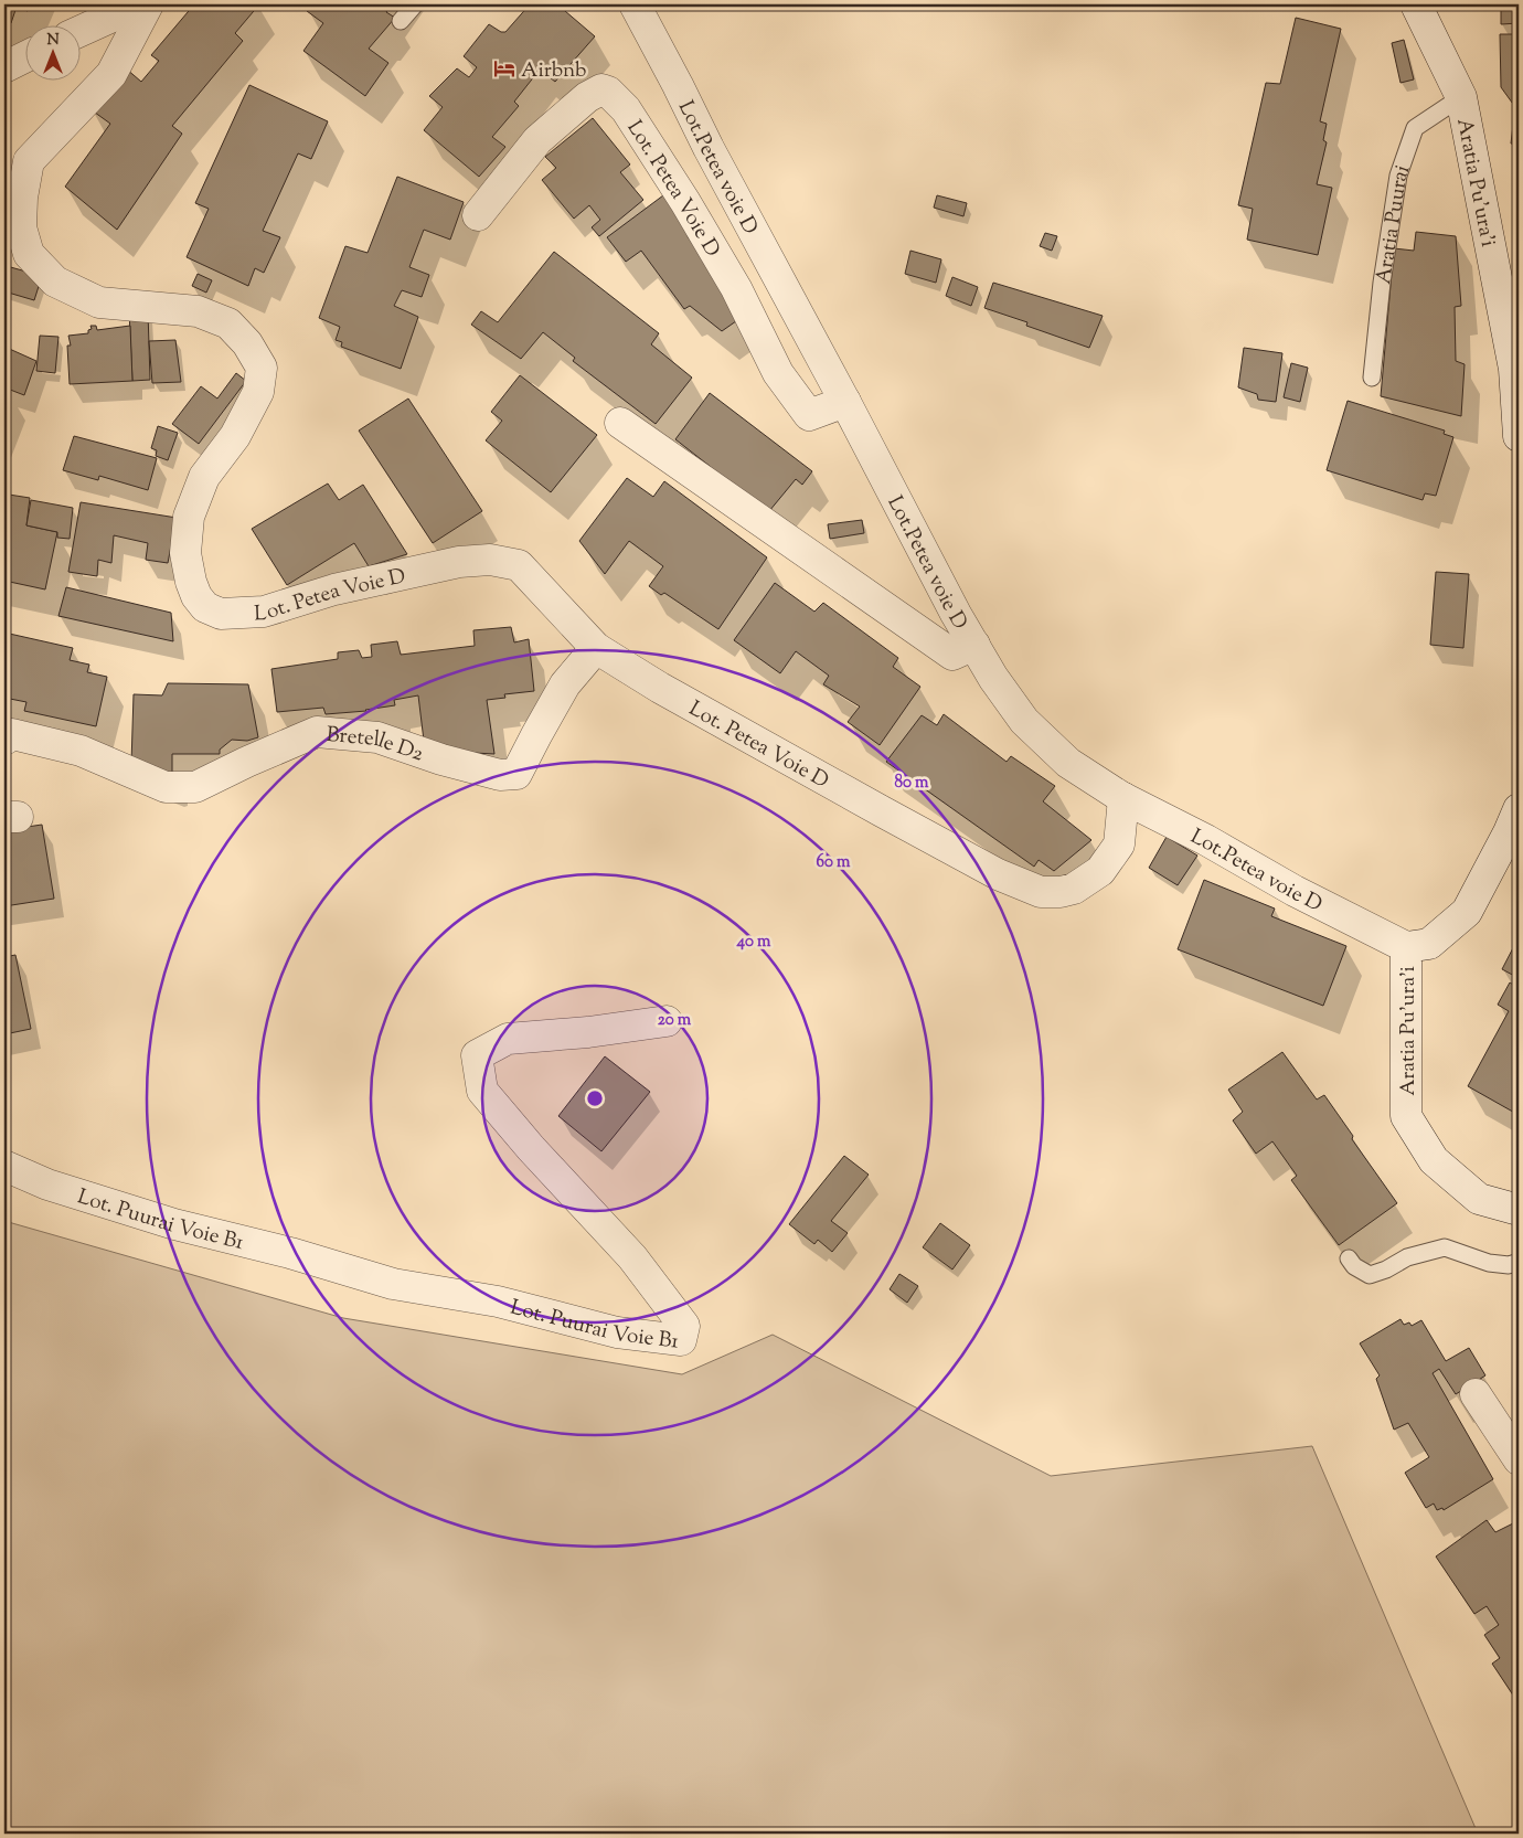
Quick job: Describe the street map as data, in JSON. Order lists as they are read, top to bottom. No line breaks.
{"streets":{"street":["Lot.Petea voie D","Aratia Pu'ura'i","Lot. Petea Voie D","Bretelle D2","Lot. Puurai Voie B1"],"lane":["Aratia Puurai"]},"crossings":[["Lot.Petea voie D","Aratia Pu'ura'i"],["Lot.Petea voie D","Lot. Petea Voie D"],["Aratia Pu'ura'i","Aratia Puurai"],["Lot. Petea Voie D","Bretelle D2"]],"places":{"hotel":["Airbnb"]},"north":"top","rings":["80 m","60 m","40 m","20 m"]}
